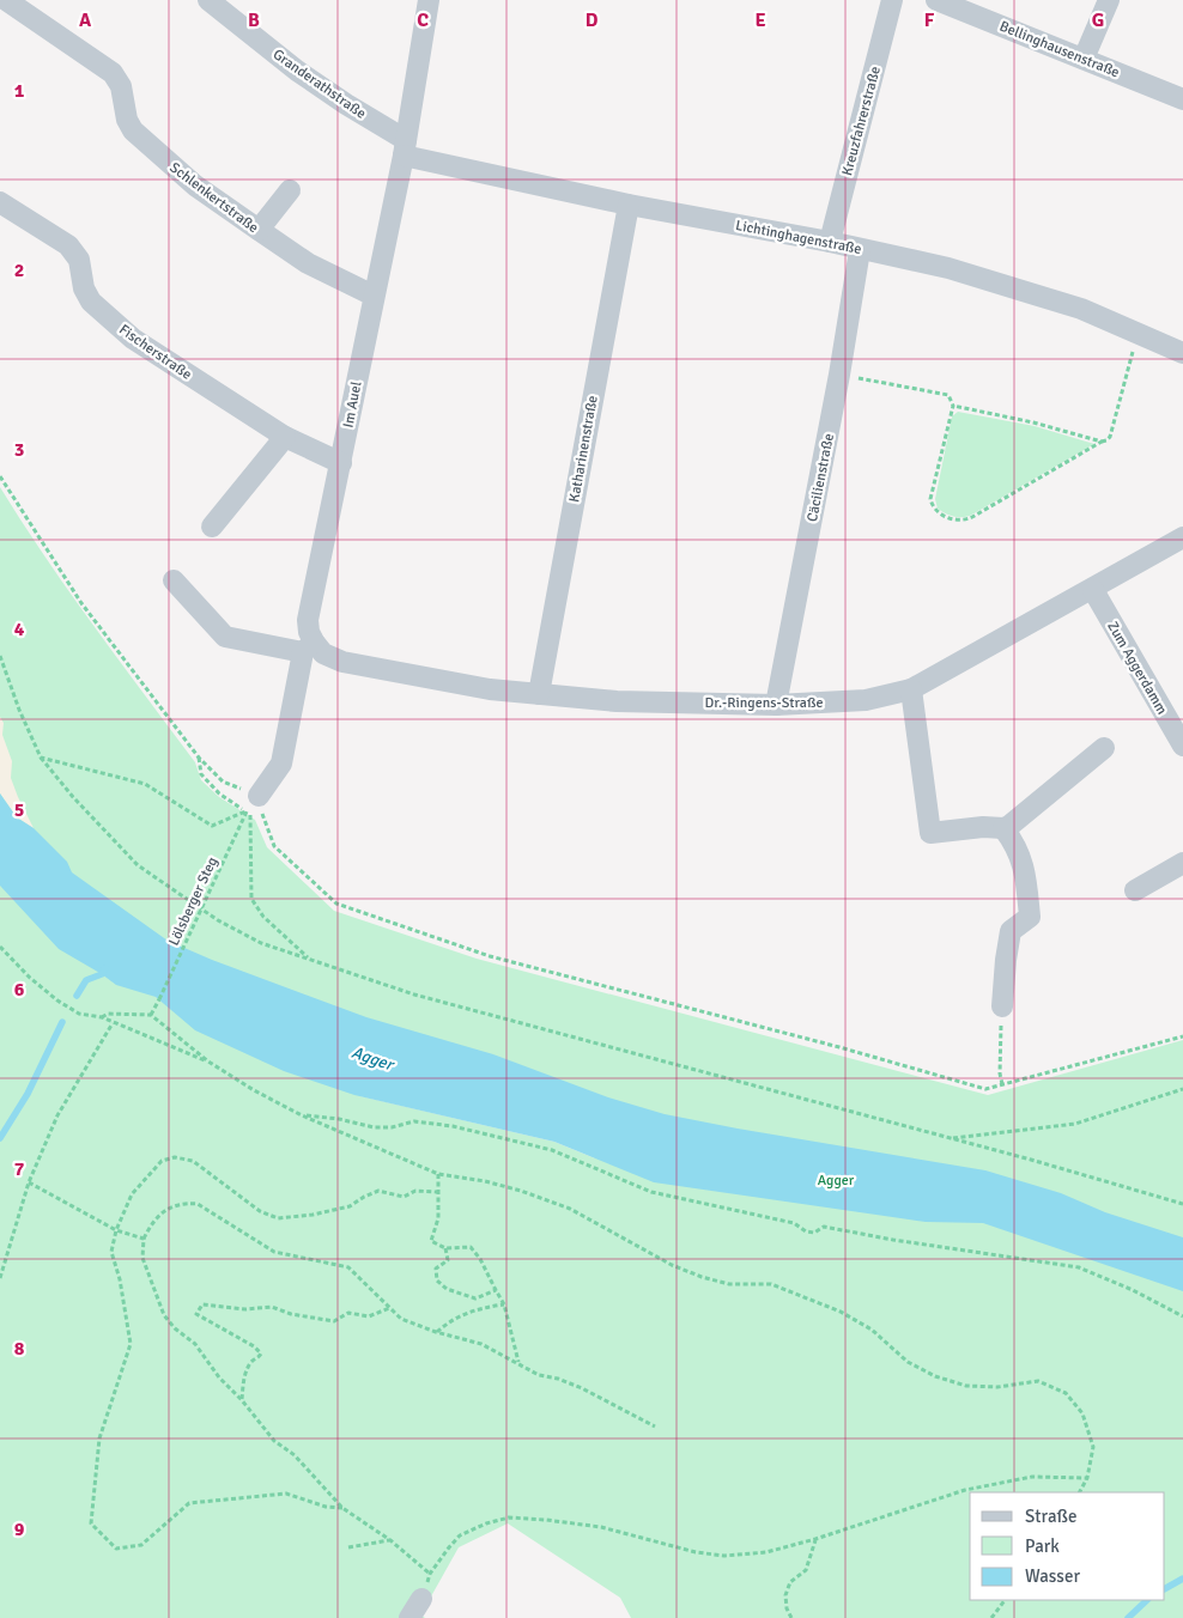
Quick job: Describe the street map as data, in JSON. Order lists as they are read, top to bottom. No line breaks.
{"streets":{"street":["Bellinghausenstraße","Granderathstraße","Kreuzfahrerstraße","Schlenkertstraße","Lichtinghagenstraße","Fischerstraße","Im Auel","Katharinenstraße","Cäcilienstraße","Zum Aggerdamm","Dr.-Ringens-Straße"],"path":["Lölsberger Steg"]},"crossings":[["Granderathstraße","Lichtinghagenstraße"],["Granderathstraße","Im Auel"],["Kreuzfahrerstraße","Lichtinghagenstraße"],["Schlenkertstraße","Im Auel"],["Lichtinghagenstraße","Im Auel"],["Lichtinghagenstraße","Katharinenstraße"],["Lichtinghagenstraße","Cäcilienstraße"],["Fischerstraße","Im Auel"],["Im Auel","Dr.-Ringens-Straße"],["Im Auel","Lölsberger Steg"],["Katharinenstraße","Dr.-Ringens-Straße"],["Cäcilienstraße","Dr.-Ringens-Straße"],["Zum Aggerdamm","Dr.-Ringens-Straße"]],"water":["Agger"],"parks":["Agger"],"legend":["Straße","Park","Wasser"],"grid":{"columns":["A","B","C","D","E","F","G"],"rows":["1","2","3","4","5","6","7","8","9"]}}
